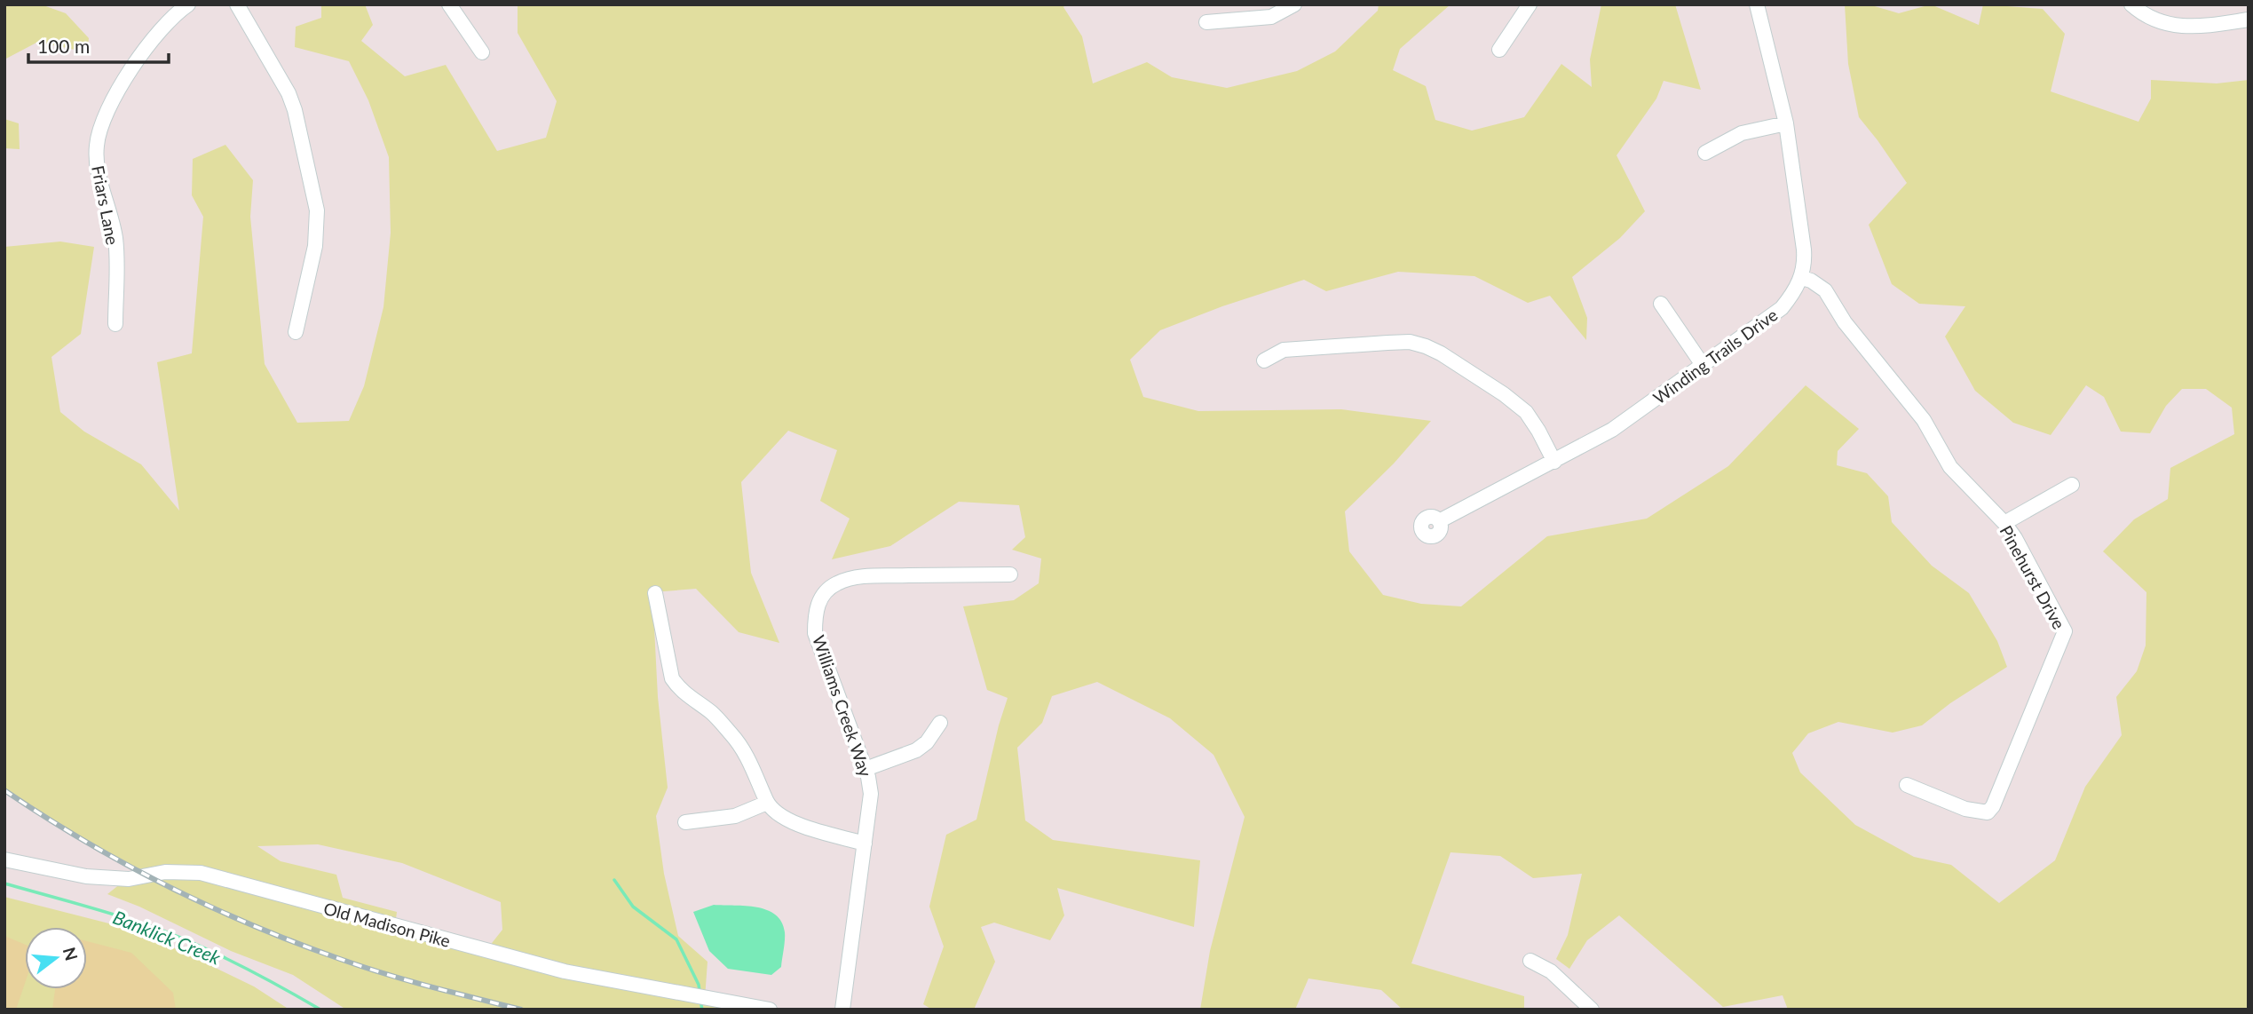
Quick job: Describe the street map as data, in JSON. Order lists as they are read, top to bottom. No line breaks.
{"streets":{"street":["Friars Lane","Winding Trails Drive","Pinehurst Drive","Williams Creek Way","Old Madison Pike"]},"crossings":[["Winding Trails Drive","Pinehurst Drive"]],"water":["Banklick Creek"],"scale_bar":"100 m","north":"right"}
